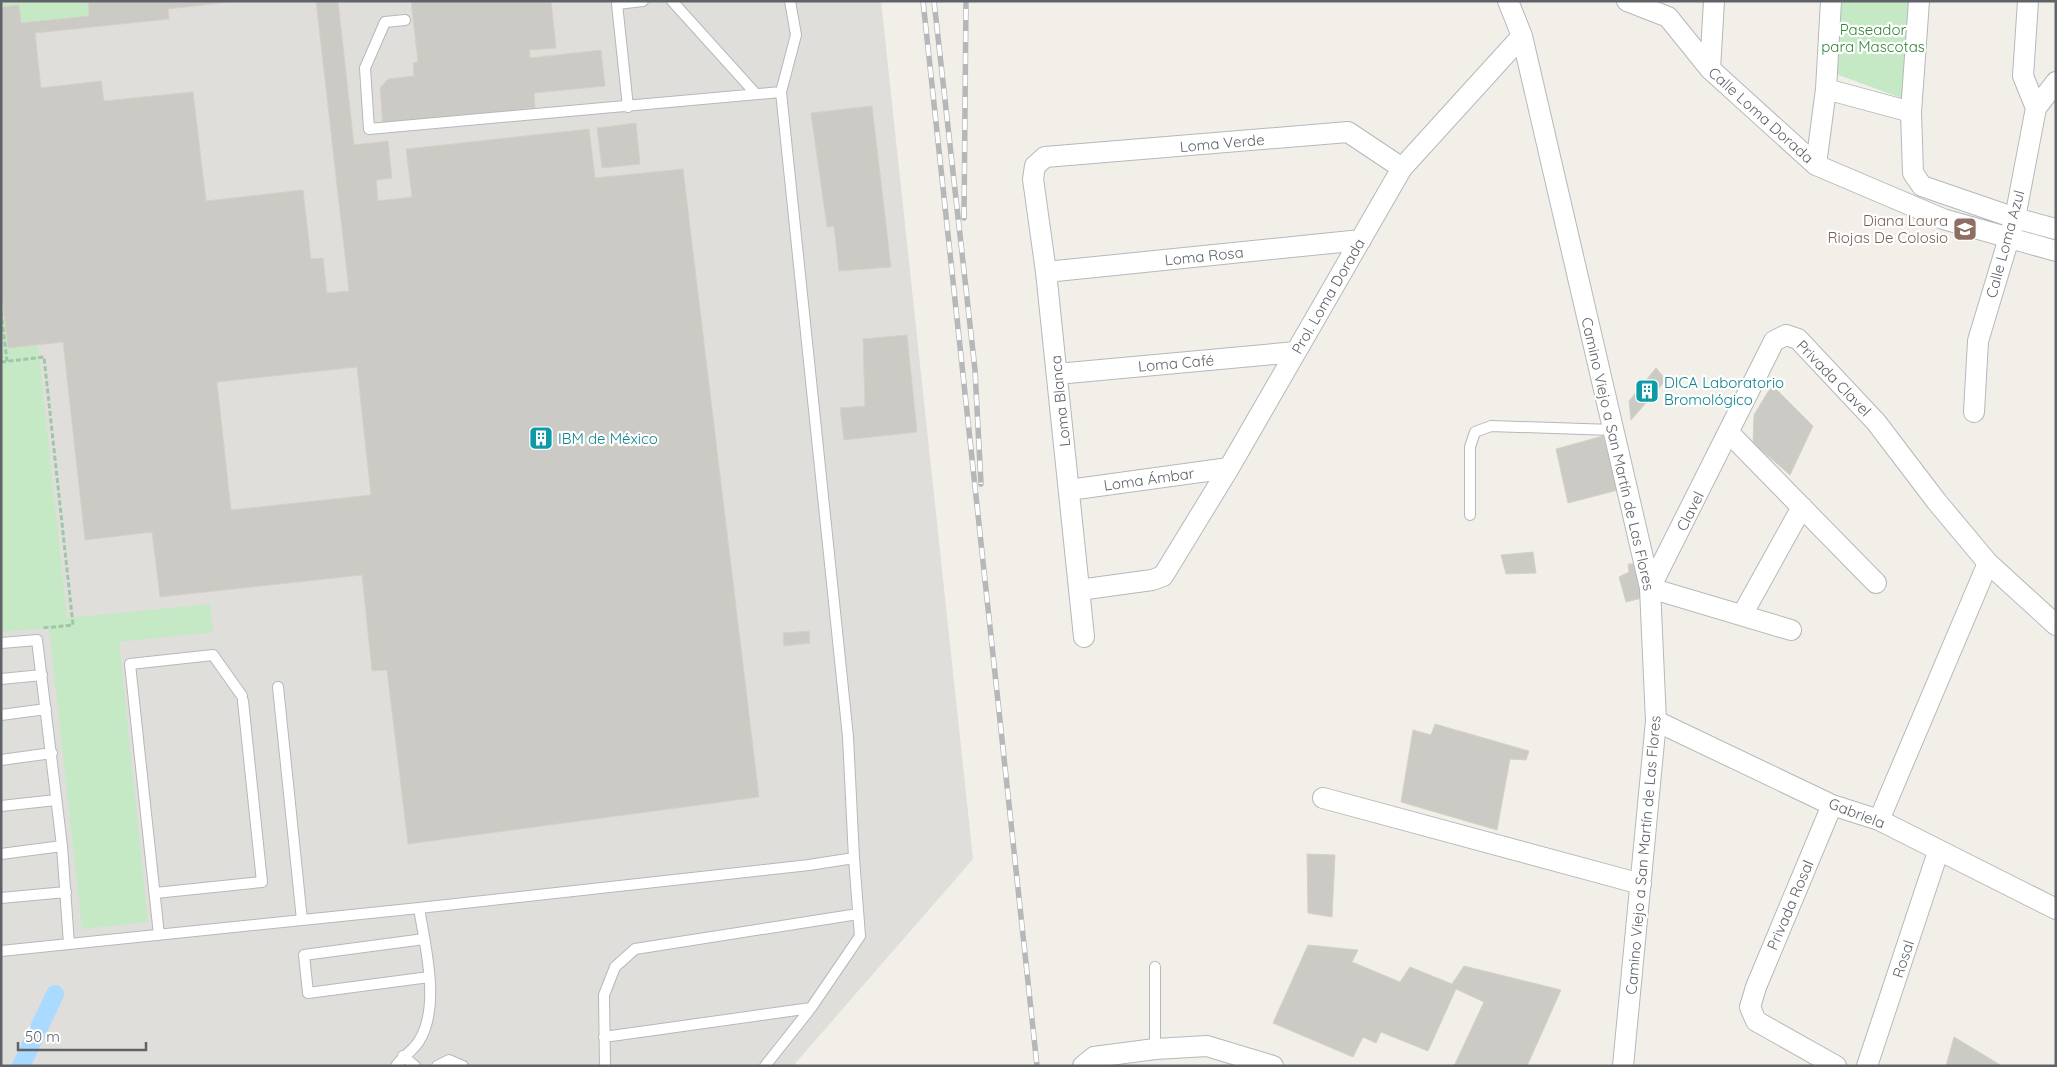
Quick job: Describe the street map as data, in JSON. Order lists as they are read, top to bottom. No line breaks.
{"streets":{"street":["Calle Loma Dorada","Loma Verde","Calle Loma Azul","Loma Rosa","Prol. Loma Dorada","Loma Café","Privada Clavel","Loma Blanca","Camino Viejo a San Martín de Las Flores","Loma Ámbar","Clavel","Gabriela","Privada Rosal","Rosal"]},"crossings":[["Calle Loma Dorada","Calle Loma Azul"],["Loma Verde","Prol. Loma Dorada"],["Loma Verde","Loma Blanca"],["Loma Rosa","Prol. Loma Dorada"],["Loma Rosa","Loma Blanca"],["Prol. Loma Dorada","Loma Café"],["Prol. Loma Dorada","Loma Blanca"],["Prol. Loma Dorada","Camino Viejo a San Martín de Las Flores"],["Prol. Loma Dorada","Loma Ámbar"],["Loma Café","Loma Blanca"],["Privada Clavel","Clavel"],["Loma Blanca","Loma Ámbar"],["Camino Viejo a San Martín de Las Flores","Clavel"],["Camino Viejo a San Martín de Las Flores","Gabriela"],["Gabriela","Privada Rosal"],["Gabriela","Rosal"]],"parks":["Paseador para Mascotas"],"places":{"school or university":["Diana Laura Riojas De Colosio"],"building":["DICA Laboratorio Bromológico","IBM de México"]},"scale_bar":"50 m"}
